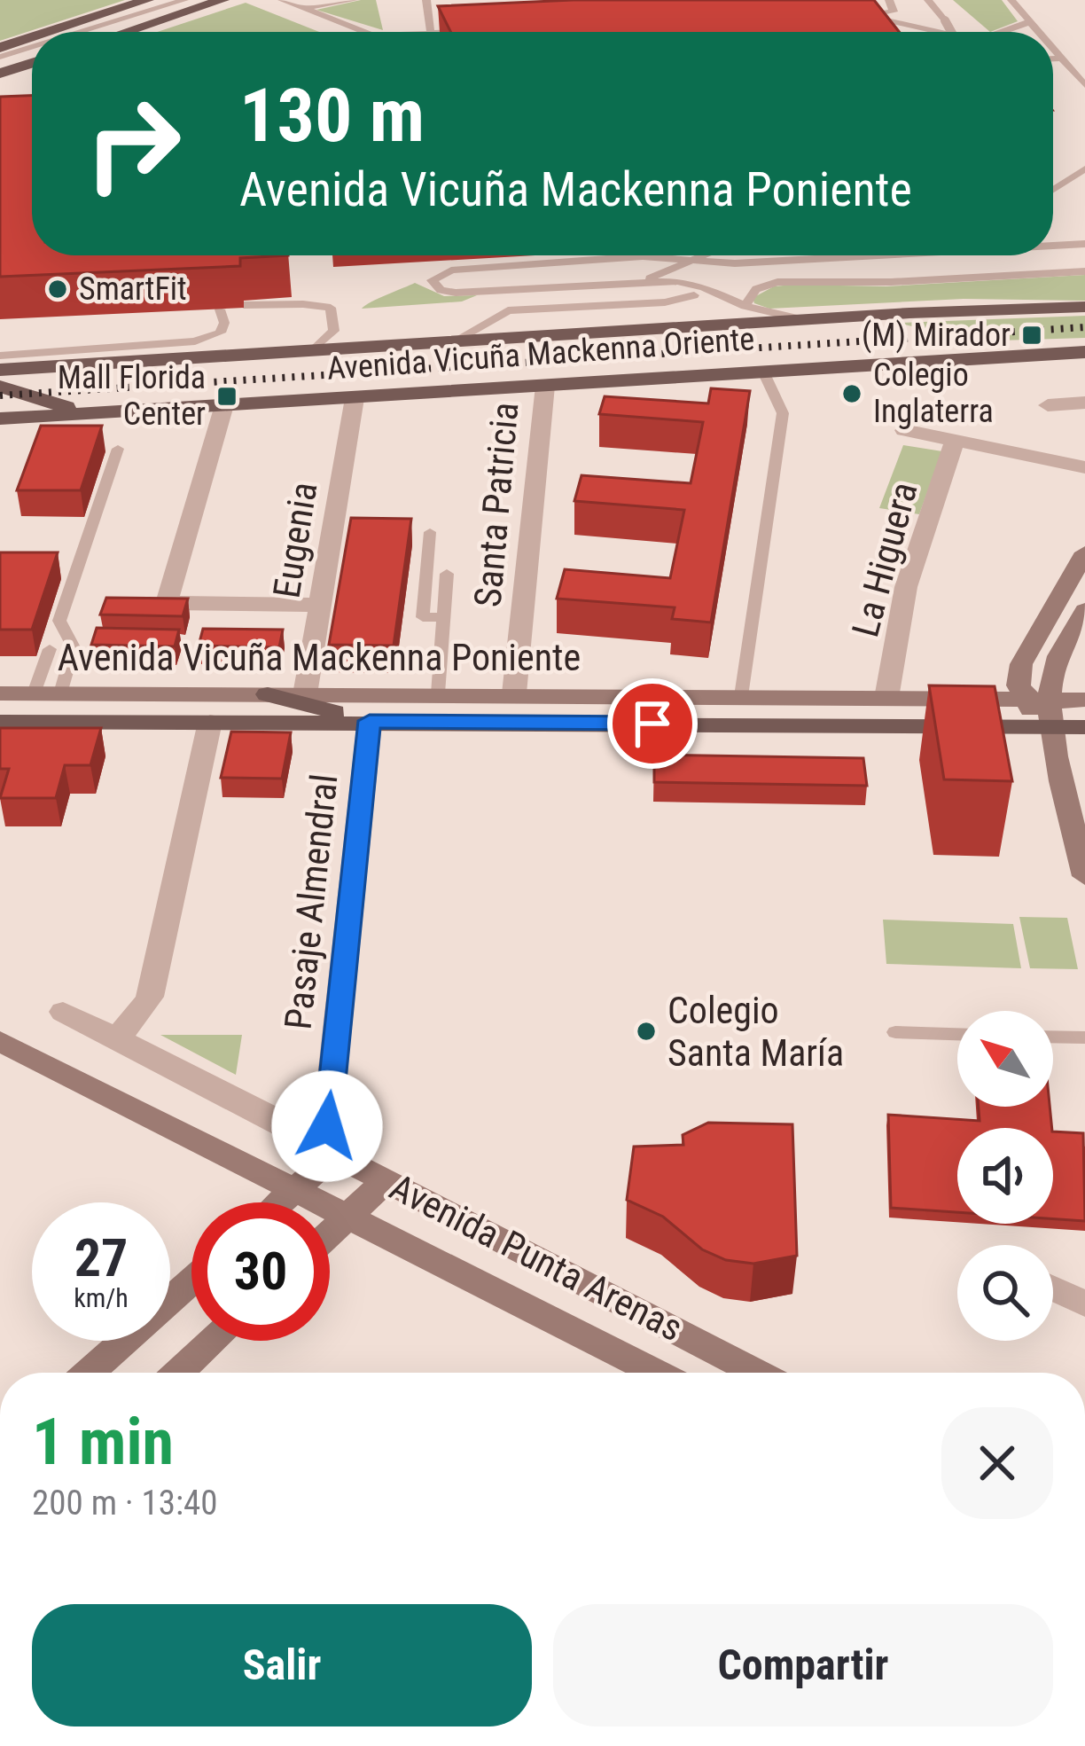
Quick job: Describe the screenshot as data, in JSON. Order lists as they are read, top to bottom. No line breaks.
{"streets":{"main road":["Avenida Vicuña Mackenna Oriente","Avenida Vicuña Mackenna Poniente","Avenida Punta Arenas"],"street":["Santa Patricia","Eugenia","La Higuera","Pasaje Almendral"]},"crossings":[["Avenida Vicuña Mackenna Oriente","Santa Patricia"],["Avenida Vicuña Mackenna Oriente","Eugenia"],["Santa Patricia","Avenida Vicuña Mackenna Poniente"],["Eugenia","Avenida Vicuña Mackenna Poniente"],["La Higuera","Avenida Vicuña Mackenna Poniente"],["Avenida Vicuña Mackenna Poniente","Pasaje Almendral"],["Pasaje Almendral","Avenida Punta Arenas"]],"places":{"other":["SmartFit","Colegio Inglaterra","Colegio Santa María"],"transit":["(M) Mirador","Mall Florida Center"]},"north":"top left","page":{"turn":["130 m","Avenida Vicuña Mackenna Poniente"],"speed":"27 km/h","limit":"30","heading":["1 min","200 m · 13:40"],"buttons":["Salir","Compartir"]}}
